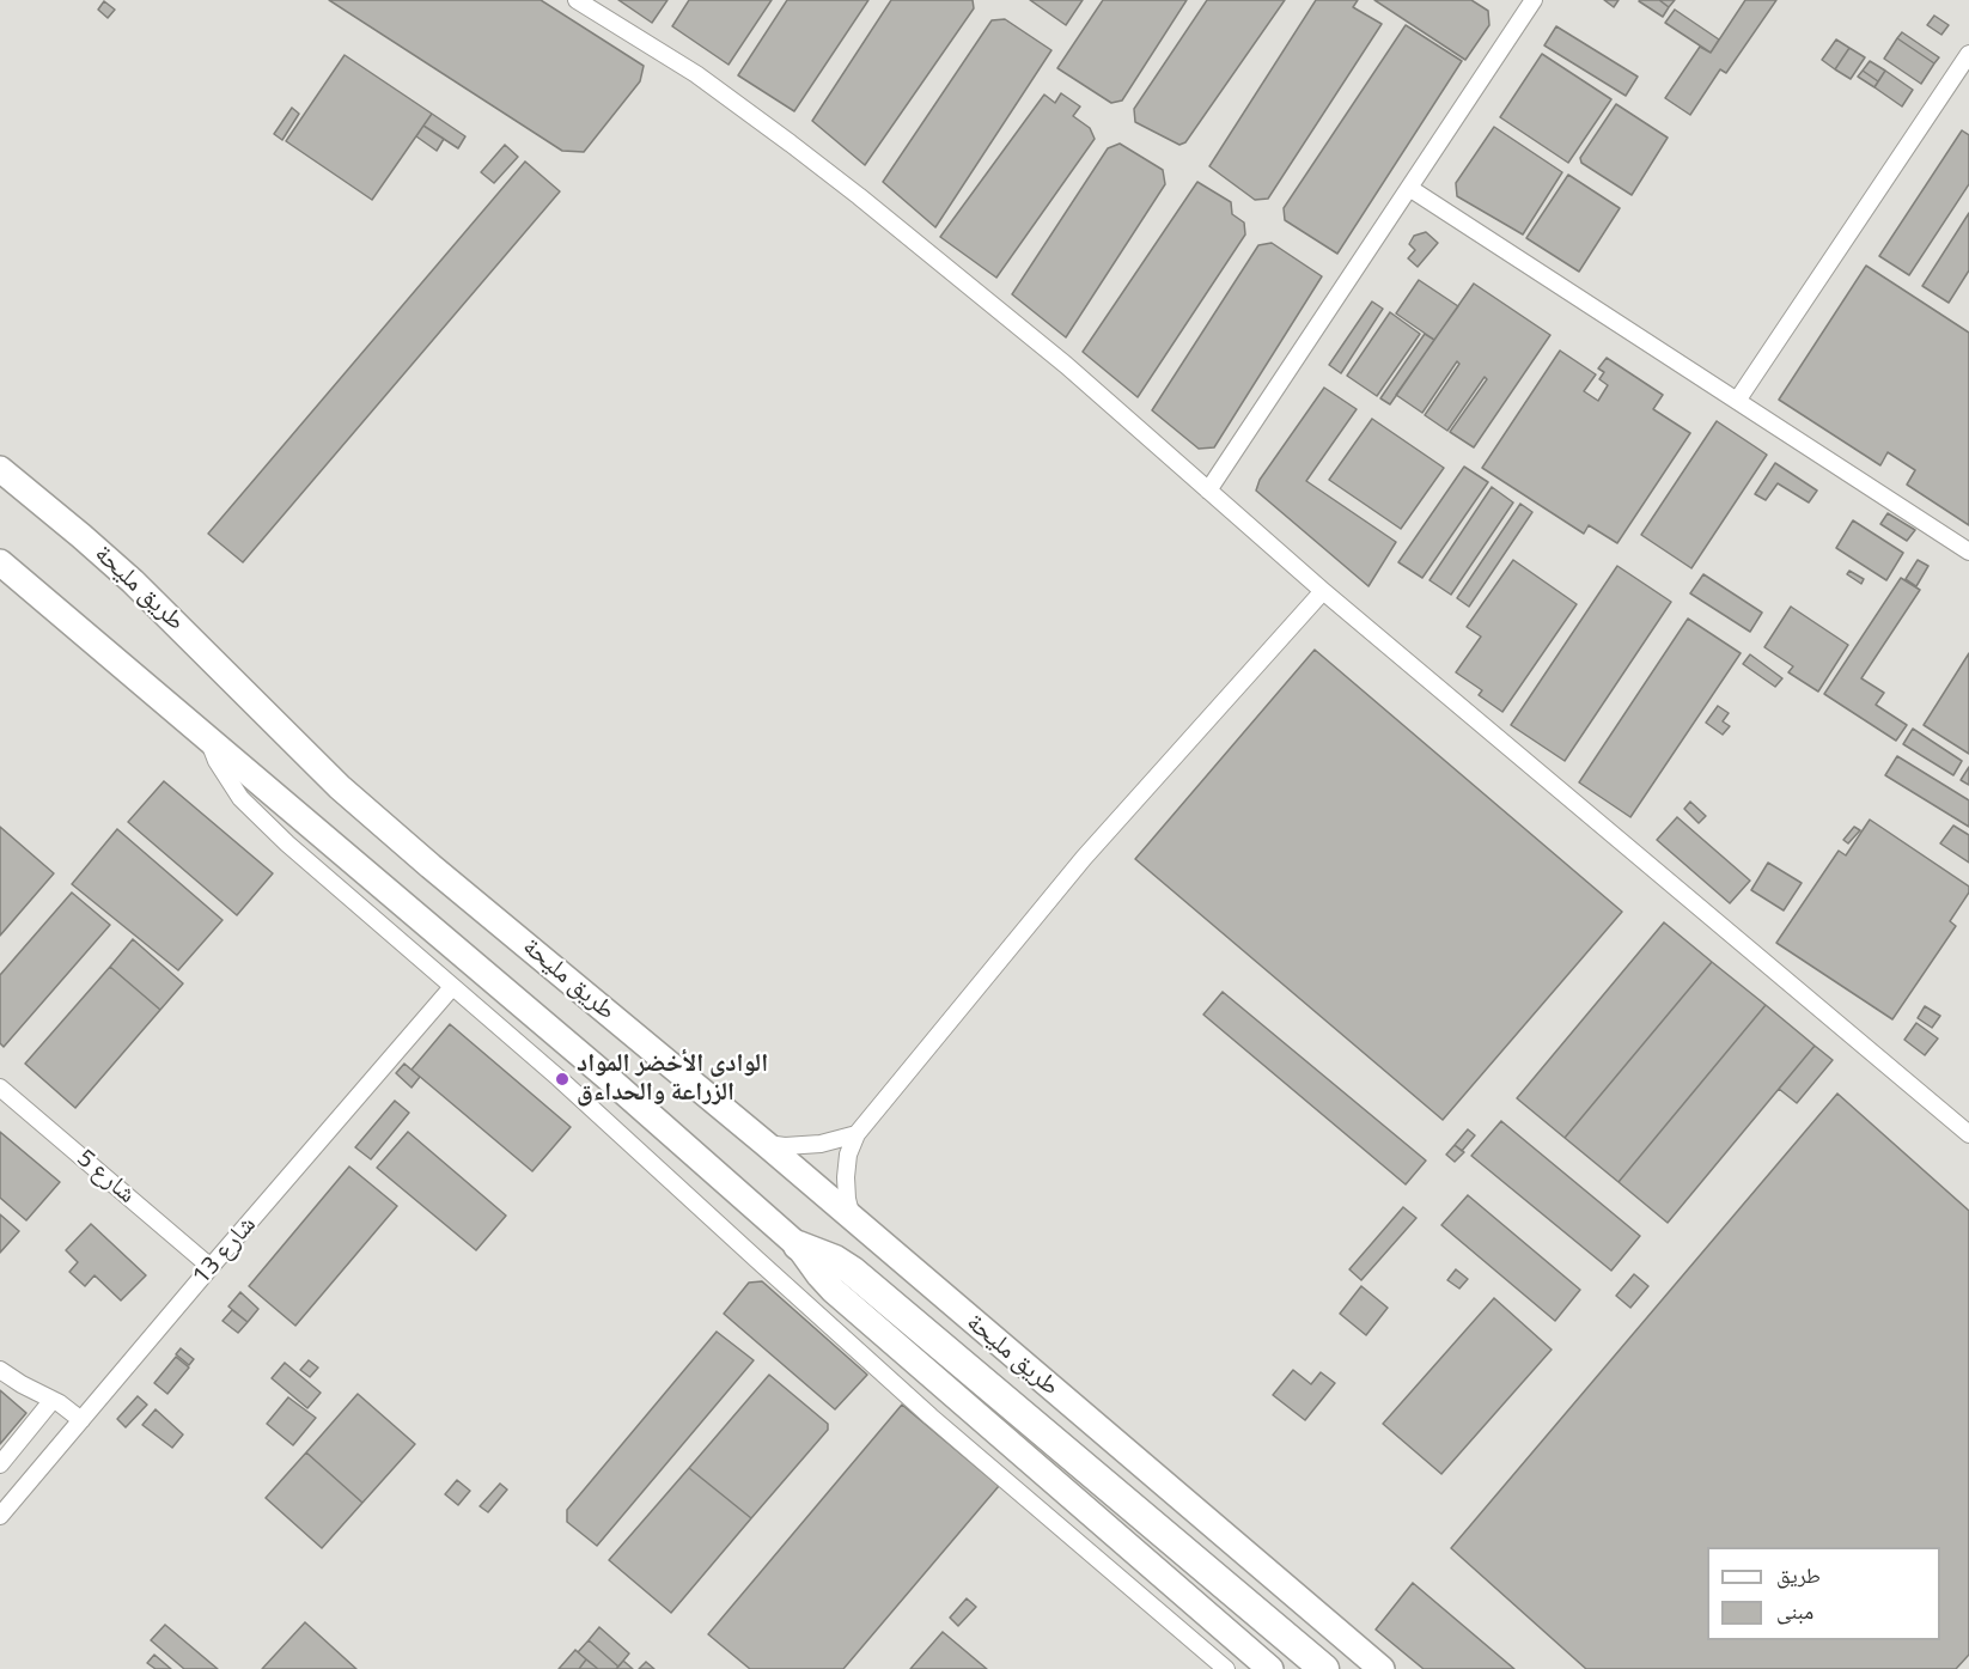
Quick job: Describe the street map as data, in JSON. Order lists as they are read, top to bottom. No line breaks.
{"streets":{"main road":["طريق مليحة"],"street":["شارع 5","شارع 13"]},"crossings":[["شارع 5","شارع 13"]],"places":["الوادى الأخضر المواد الزراعة والحداءق"],"legend":["طريق","مبنى"]}
